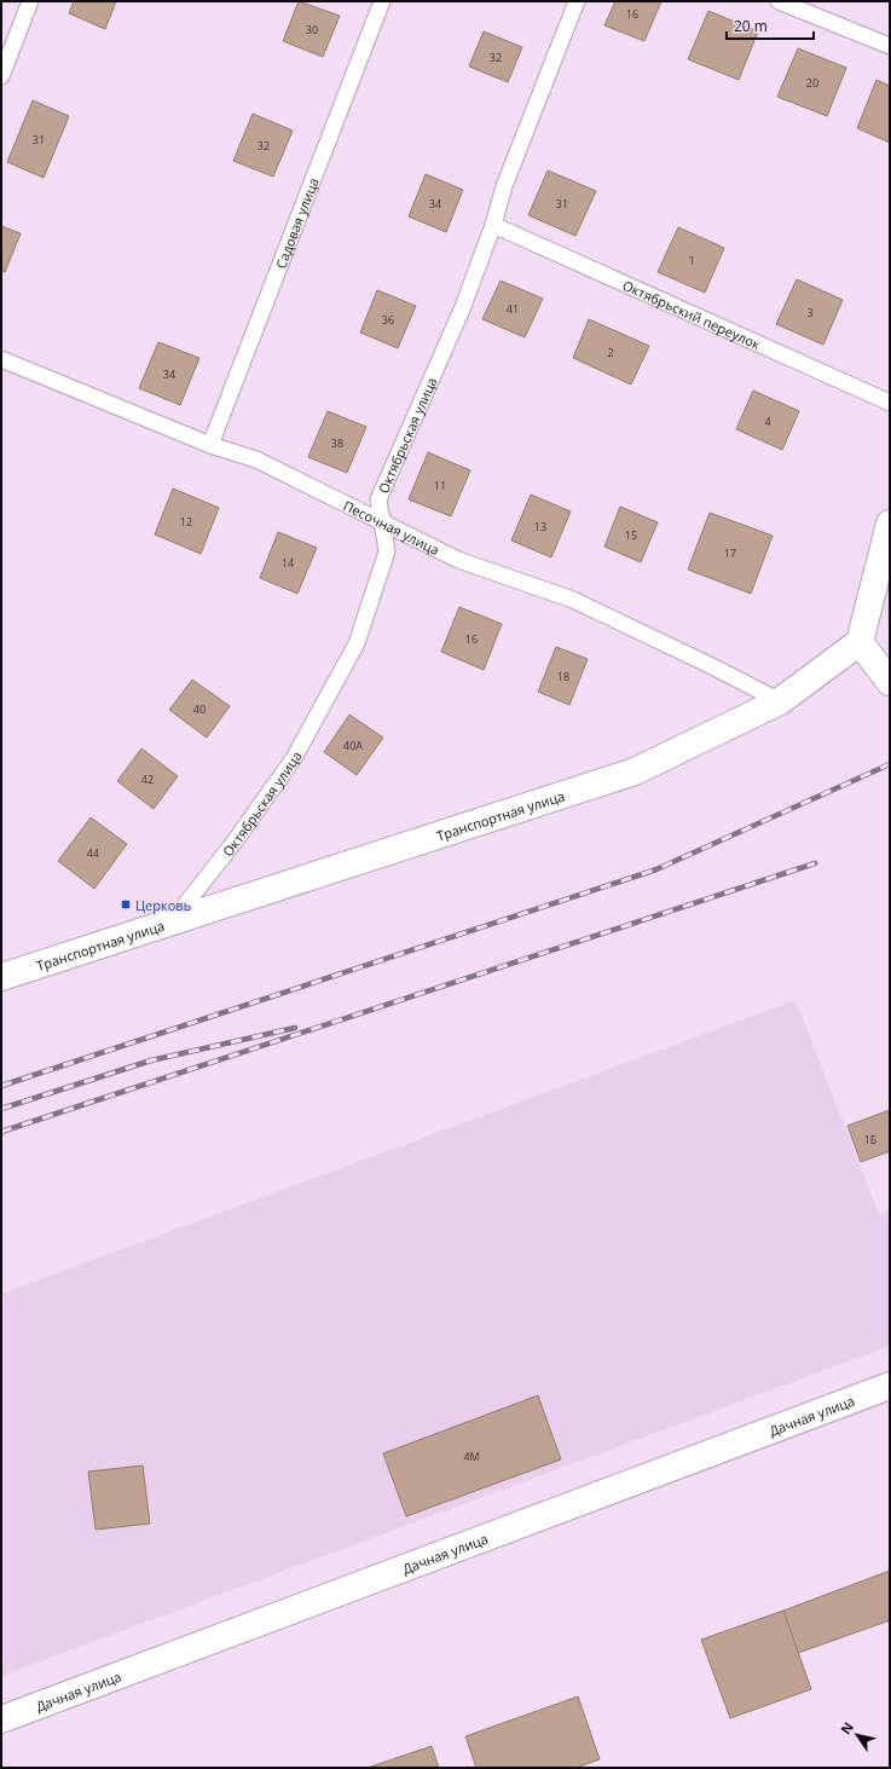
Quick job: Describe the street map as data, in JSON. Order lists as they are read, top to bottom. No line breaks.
{"streets":{"street":["Транспортная улица","Дачная улица"],"lane":["Садовая улица","Октябрьский переулок","Октябрьская улица","Песочная улица"]},"crossings":[["Садовая улица","Песочная улица"],["Октябрьский переулок","Октябрьская улица"],["Октябрьская улица","Песочная улица"],["Октябрьская улица","Транспортная улица"],["Песочная улица","Транспортная улица"]],"places":{"transit":["Церковь"]},"house_numbers":["16","30","32","20","31","32","34","31","1","41","3","36","2","34","4","38","11","12","13","15","17","14","16","18","40","40А","42","44","1Б","4М"],"scale_bar":"20 m","north":"top left"}
